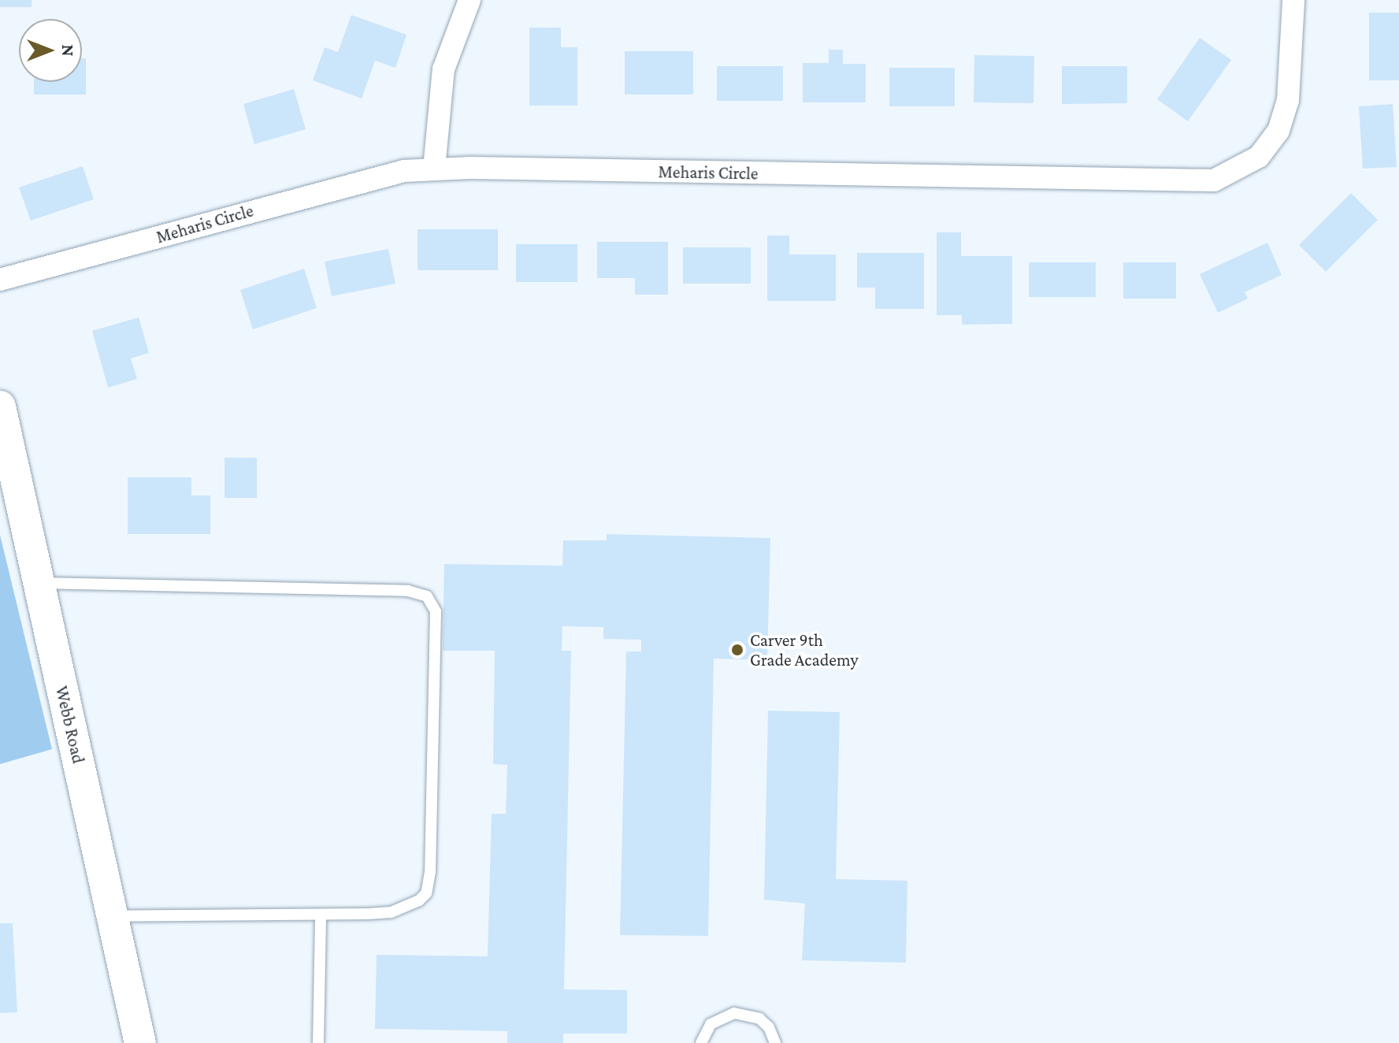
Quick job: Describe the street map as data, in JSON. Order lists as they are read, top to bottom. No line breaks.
{"streets":{"street":["Meharis Circle","Webb Road"]},"places":["Carver 9th Grade Academy"],"north":"right"}
